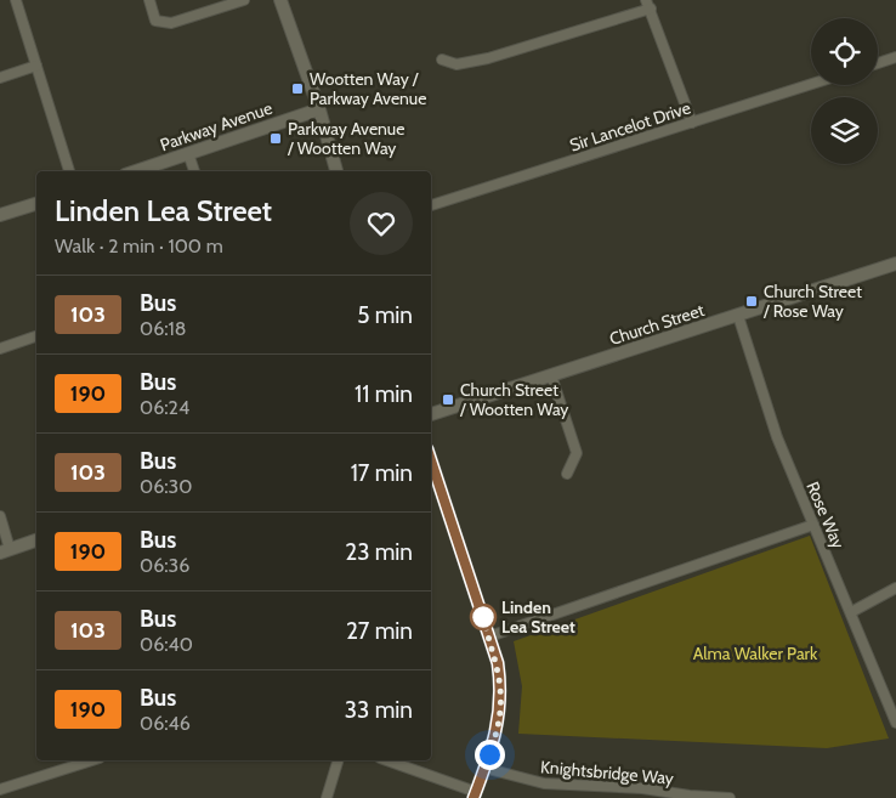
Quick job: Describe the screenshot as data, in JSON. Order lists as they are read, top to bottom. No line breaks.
{"streets":{"street":["Parkway Avenue","Sir Lancelot Drive","Church Street","Rose Way","Knightsbridge Way"]},"crossings":[["Church Street","Rose Way"]],"parks":["Alma Walker Park"],"places":{"transit":["Wootten Way / Parkway Avenue","Parkway Avenue / Wootten Way","Church Street / Rose Way","Church Street / Wootten Way"],"other":["Linden Lea Street"]},"lines":["bus line 103"],"page":{"heading":["Linden Lea Street","Walk · 2 min · 100 m"],"list":[{"mark":"103","name":"Bus","note":"06:18","value":"5 min"},{"mark":"190","name":"Bus","note":"06:24","value":"11 min"},{"mark":"103","name":"Bus","note":"06:30","value":"17 min"},{"mark":"190","name":"Bus","note":"06:36","value":"23 min"},{"mark":"103","name":"Bus","note":"06:40","value":"27 min"},{"mark":"190","name":"Bus","note":"06:46","value":"33 min"}]}}
